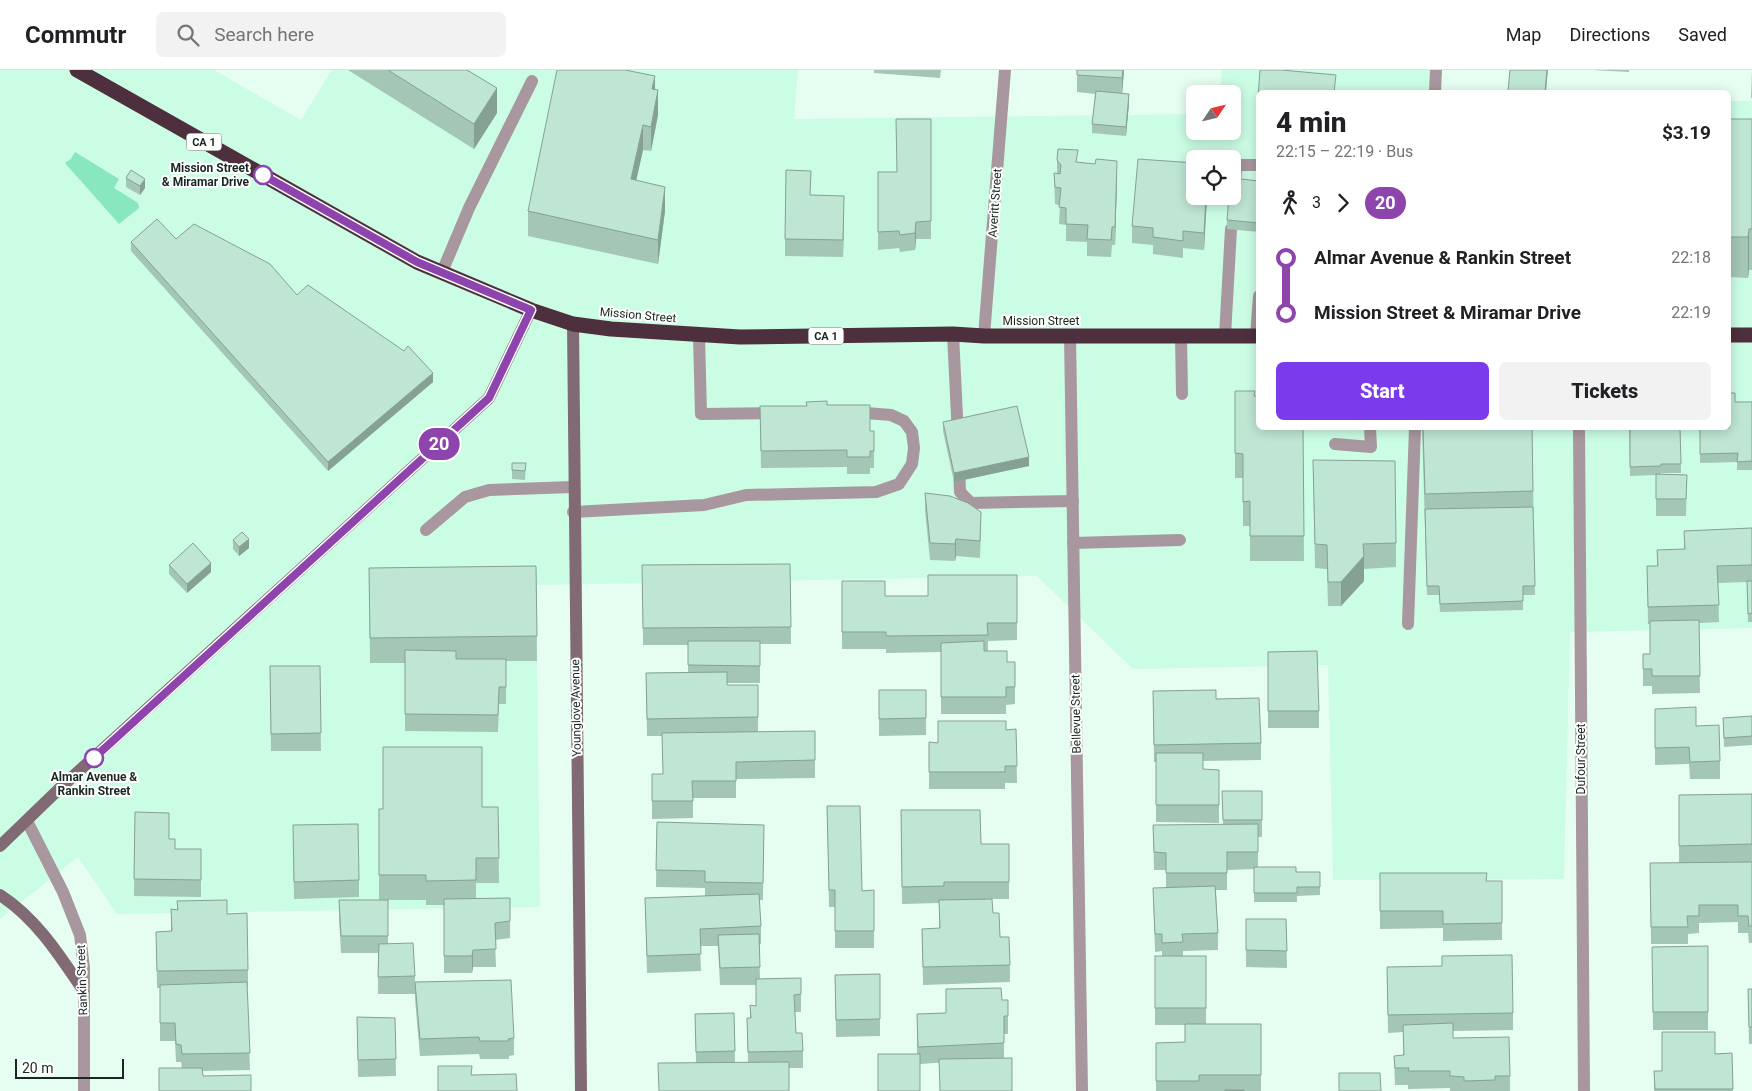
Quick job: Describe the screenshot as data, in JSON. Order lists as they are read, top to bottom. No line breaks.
{"streets":{"highway":["CA 1","Mission Street"],"street":["Averitt Street","Younglove Avenue","Bellevue Street","Dufour Street","Rankin Street"]},"crossings":[["Averitt Street","Mission Street"],["Mission Street","Younglove Avenue"],["Mission Street","Bellevue Street"]],"places":["Mission Street & Miramar Drive","Almar Avenue & Rankin Street"],"lines":["bus line 20"],"scale_bar":"20 m","north":"top right","page":{"header":"Commutr","search":"Search here","nav":["Map","Directions","Saved"],"on_map":"20","heading":["4 min","22:15 – 22:19 · Bus","$3.19"],"legs":["3","20"],"list":[{"name":"Almar Avenue & Rankin Street","value":"22:18"},{"name":"Mission Street & Miramar Drive","value":"22:19"}],"buttons":["Start","Tickets"],"scale":"20 m"}}
